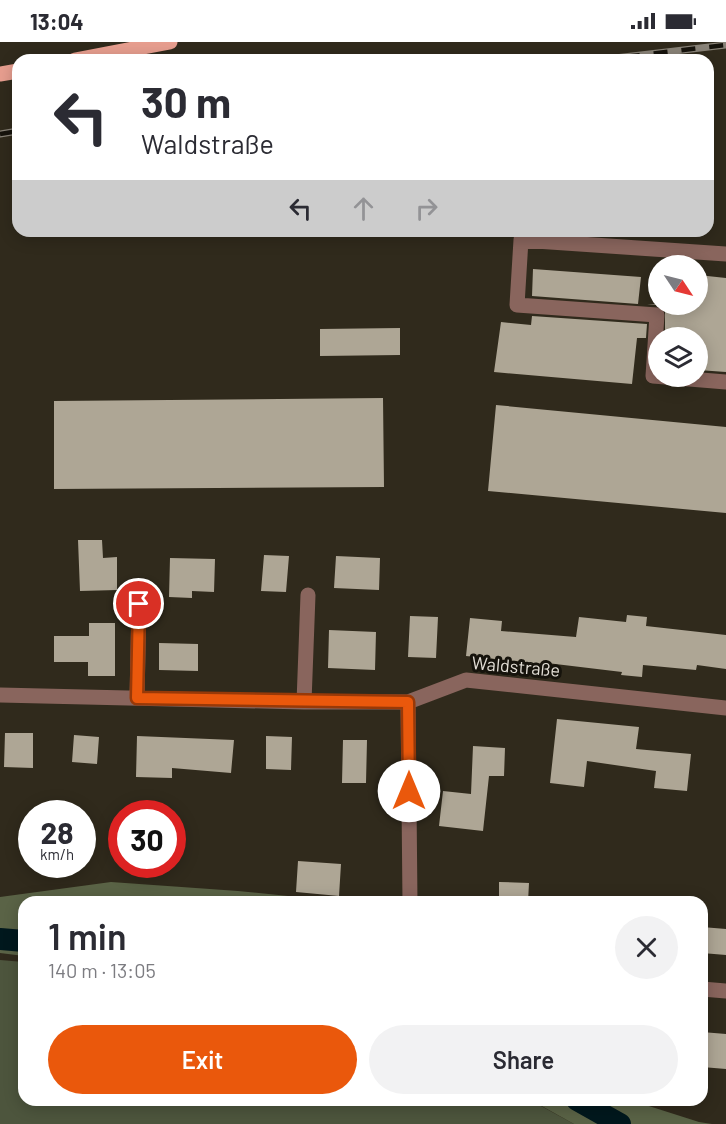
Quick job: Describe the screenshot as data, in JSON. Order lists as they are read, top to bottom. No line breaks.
{"streets":{"street":["Waldstraße"]},"north":"bottom right","page":{"status":"13:04","turn":["30 m","Waldstraße"],"speed":"28 km/h","limit":"30","heading":["1 min","140 m · 13:05"],"buttons":["Exit","Share"]}}
